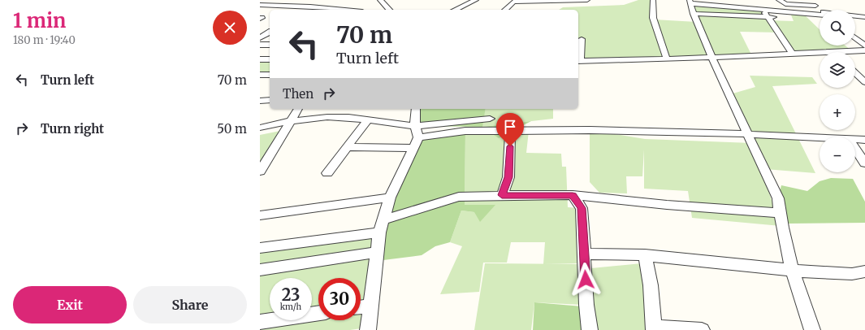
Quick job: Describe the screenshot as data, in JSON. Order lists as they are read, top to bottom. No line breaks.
{"page":{"heading":["1 min","180 m · 19:40"],"map_buttons":["+","−"],"turn":["70 m","Turn left"],"list":[{"name":"Turn left","value":"70 m"},{"name":"Turn right","value":"50 m"}],"then":"Then","speed":"23 km/h","limit":"30","buttons":["Exit","Share"]}}
